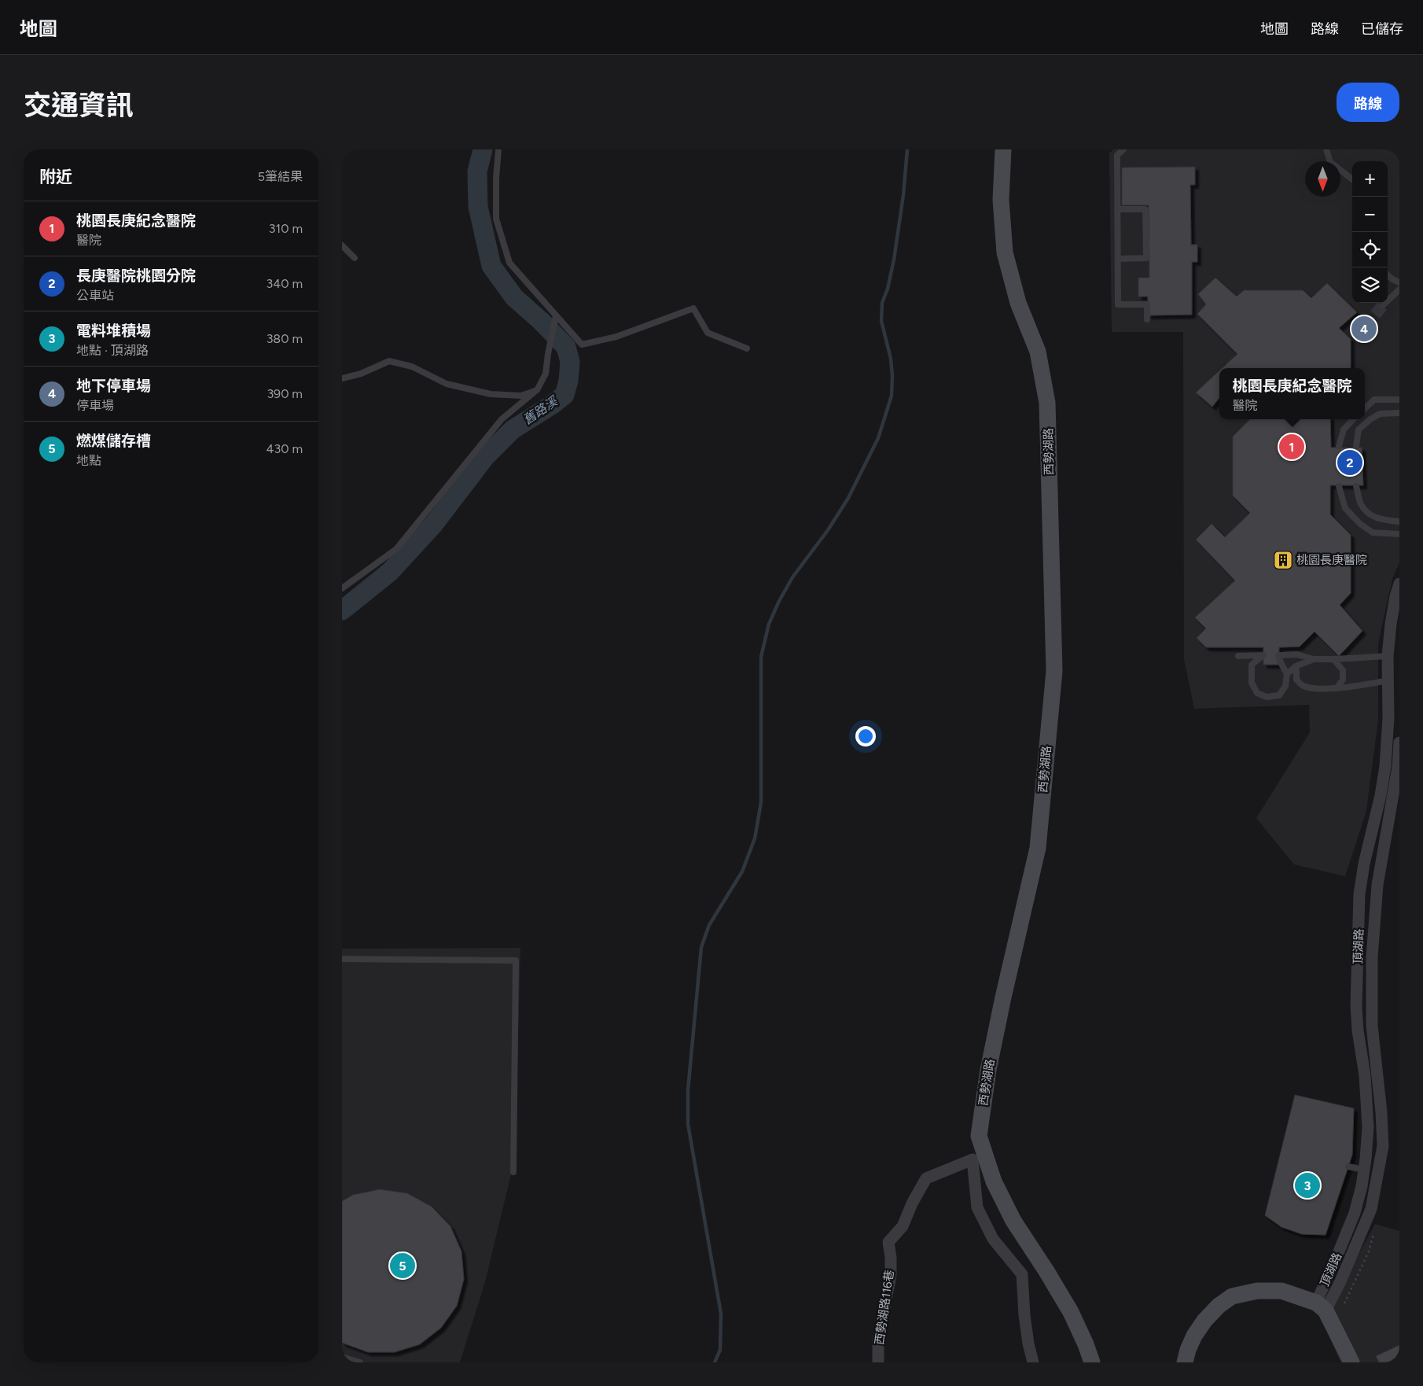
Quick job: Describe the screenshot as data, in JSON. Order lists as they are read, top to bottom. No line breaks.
{"streets":{"street":["西勢湖路","頂湖路","西勢湖路116巷"]},"water":["舊路溪"],"places":{"building":["桃園長庚醫院"]},"north":"bottom","page":{"header":"地圖","nav":["地圖","路線","已儲存"],"title":"交通資訊","buttons":"路線","heading":["附近","5筆結果"],"map_buttons":["+","−"],"list":[{"mark":"1","name":"桃園長庚紀念醫院","note":"醫院","value":"310 m"},{"mark":"2","name":"長庚醫院桃園分院","note":"公車站","value":"340 m"},{"mark":"3","name":"電料堆積場","note":"地點 · 頂湖路","value":"380 m"},{"mark":"4","name":"地下停車場","note":"停車場","value":"390 m"},{"mark":"5","name":"燃煤儲存槽","note":"地點","value":"430 m"}],"pins":["4","1","2","3","5"],"popup":["桃園長庚紀念醫院","醫院"]}}
